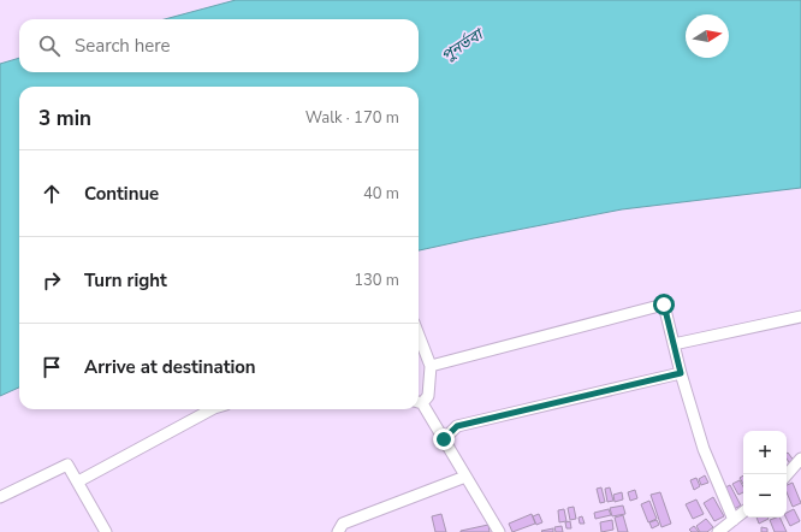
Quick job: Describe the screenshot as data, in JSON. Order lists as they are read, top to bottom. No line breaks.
{"water":["পুনর্ভবা"],"north":"right","page":{"search":"Search here","heading":["3 min","Walk · 170 m"],"list":[["Continue","40 m"],["Turn right","130 m"],"Arrive at destination"],"map_buttons":["+","−"]}}
